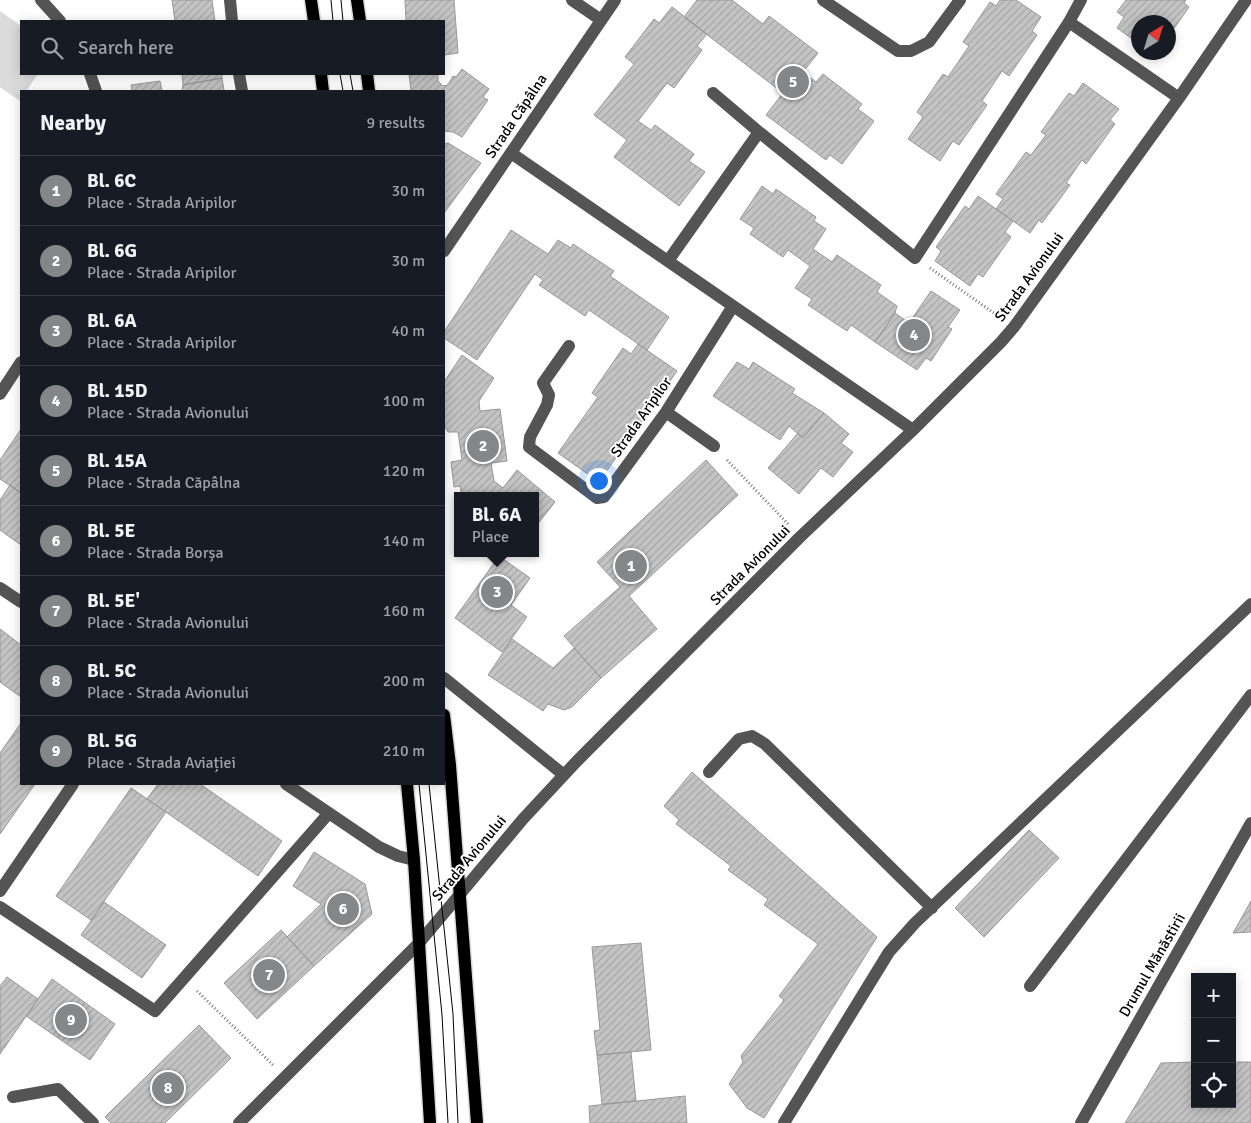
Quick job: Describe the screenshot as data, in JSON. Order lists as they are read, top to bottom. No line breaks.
{"streets":{"street":["Strada Căpâlna","Strada Avionului","Strada Aripilor","Drumul Mănăstirii"]},"north":"top right","page":{"search":"Search here","pins":["5","4","2","1","3","6","7","9","8"],"heading":["Nearby","9 results"],"list":[{"mark":"1","name":"Bl. 6C","note":"Place · Strada Aripilor","value":"30 m"},{"mark":"2","name":"Bl. 6G","note":"Place · Strada Aripilor","value":"30 m"},{"mark":"3","name":"Bl. 6A","note":"Place · Strada Aripilor","value":"40 m"},{"mark":"4","name":"Bl. 15D","note":"Place · Strada Avionului","value":"100 m"},{"mark":"5","name":"Bl. 15A","note":"Place · Strada Căpâlna","value":"120 m"},{"mark":"6","name":"Bl. 5E","note":"Place · Strada Borșa","value":"140 m"},{"mark":"7","name":"Bl. 5E'","note":"Place · Strada Avionului","value":"160 m"},{"mark":"8","name":"Bl. 5C","note":"Place · Strada Avionului","value":"200 m"},{"mark":"9","name":"Bl. 5G","note":"Place · Strada Aviației","value":"210 m"}],"popup":["Bl. 6A","Place"],"map_buttons":["+","−"]}}
